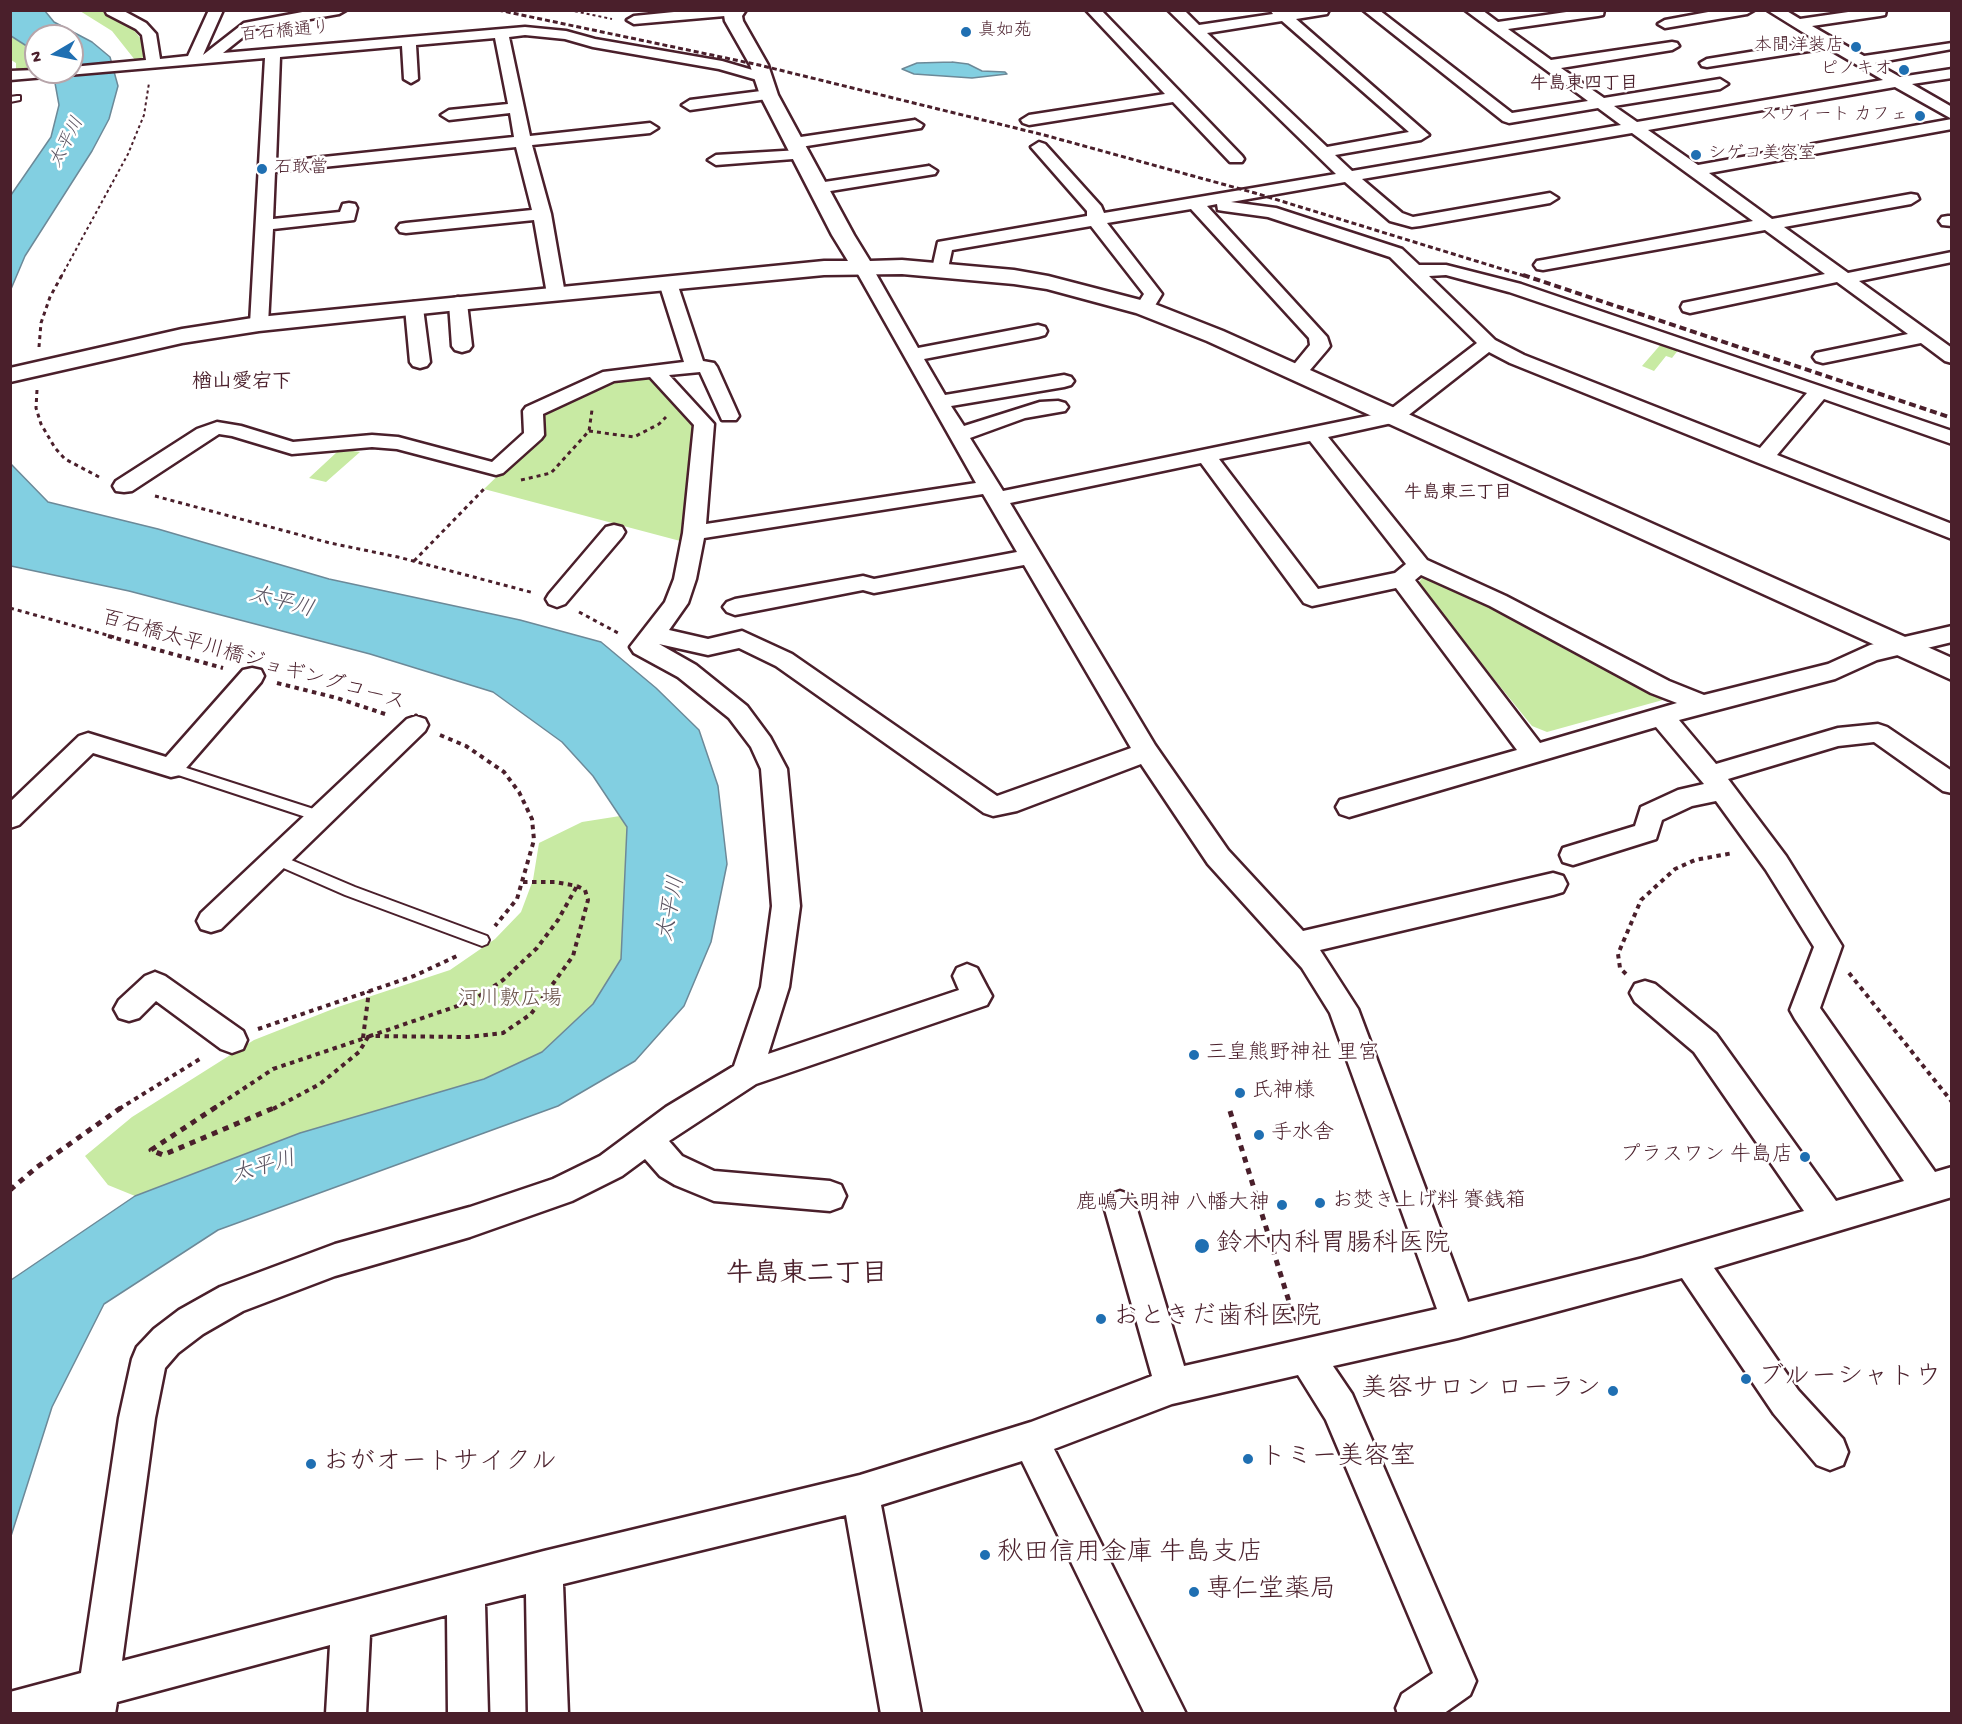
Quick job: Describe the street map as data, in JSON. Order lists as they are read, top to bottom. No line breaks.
{"streets":{"street":["百石橋通り"],"path":["百石橋太平川橋ジョギングコース"]},"districts":["牛島東四丁目","楢山愛宕下","牛島東三丁目","牛島東二丁目"],"water":["太平川"],"parks":["河川敷広場"],"places":["真如苑","本間洋装店","ピノキオ","スウィート カフェ","シゲコ美容室","石敢當","三皇熊野神社 里宮","氏神様","手水舎","プラスワン 牛島店","お焚き上げ料 賽銭箱","鹿嶋大明神 八幡大神","鈴木内科胃腸科医院","おときだ歯科医院","ブルーシャトウ","美容サロン ローラン","トミー美容室","おがオートサイクル","秋田信用金庫 牛島支店","専仁堂薬局"],"north":"left"}
